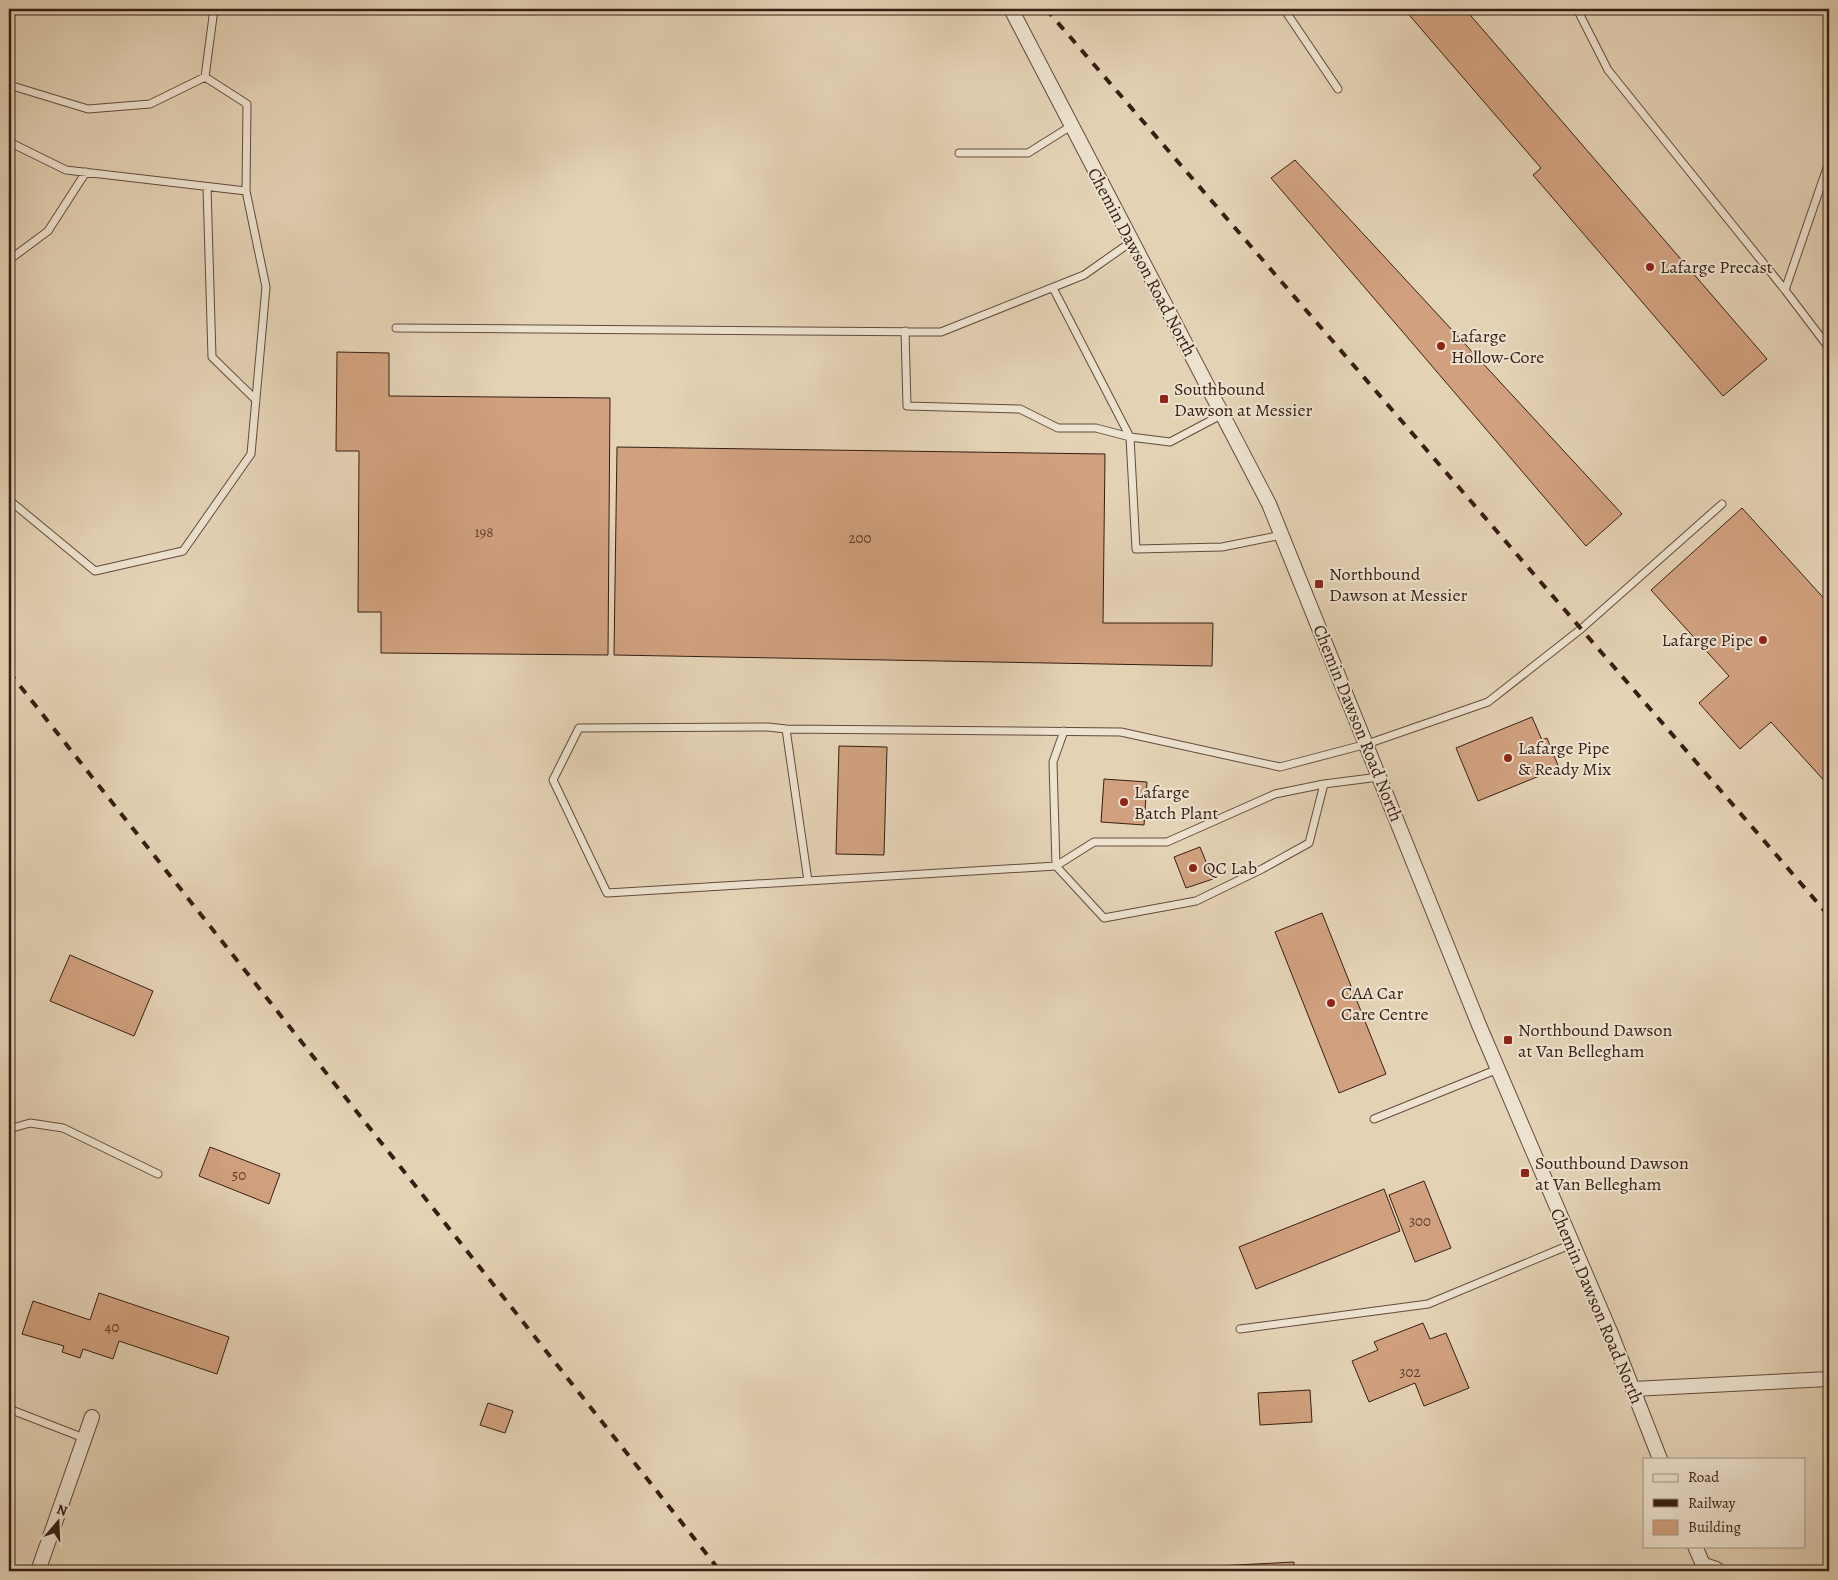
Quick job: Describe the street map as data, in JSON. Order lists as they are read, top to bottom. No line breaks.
{"streets":{"street":["Chemin Dawson Road North"]},"places":{"other":["Lafarge Precast","Lafarge Hollow-Core","Lafarge Pipe","Lafarge Pipe & Ready Mix","Lafarge Batch Plant","QC Lab","CAA Car Care Centre"],"transit":["Southbound Dawson at Messier","Northbound Dawson at Messier","Northbound Dawson at Van Bellegham","Southbound Dawson at Van Bellegham"]},"house_numbers":["198","200","50","300","40","302"],"legend":["Road","Railway","Building"],"north":"top"}
